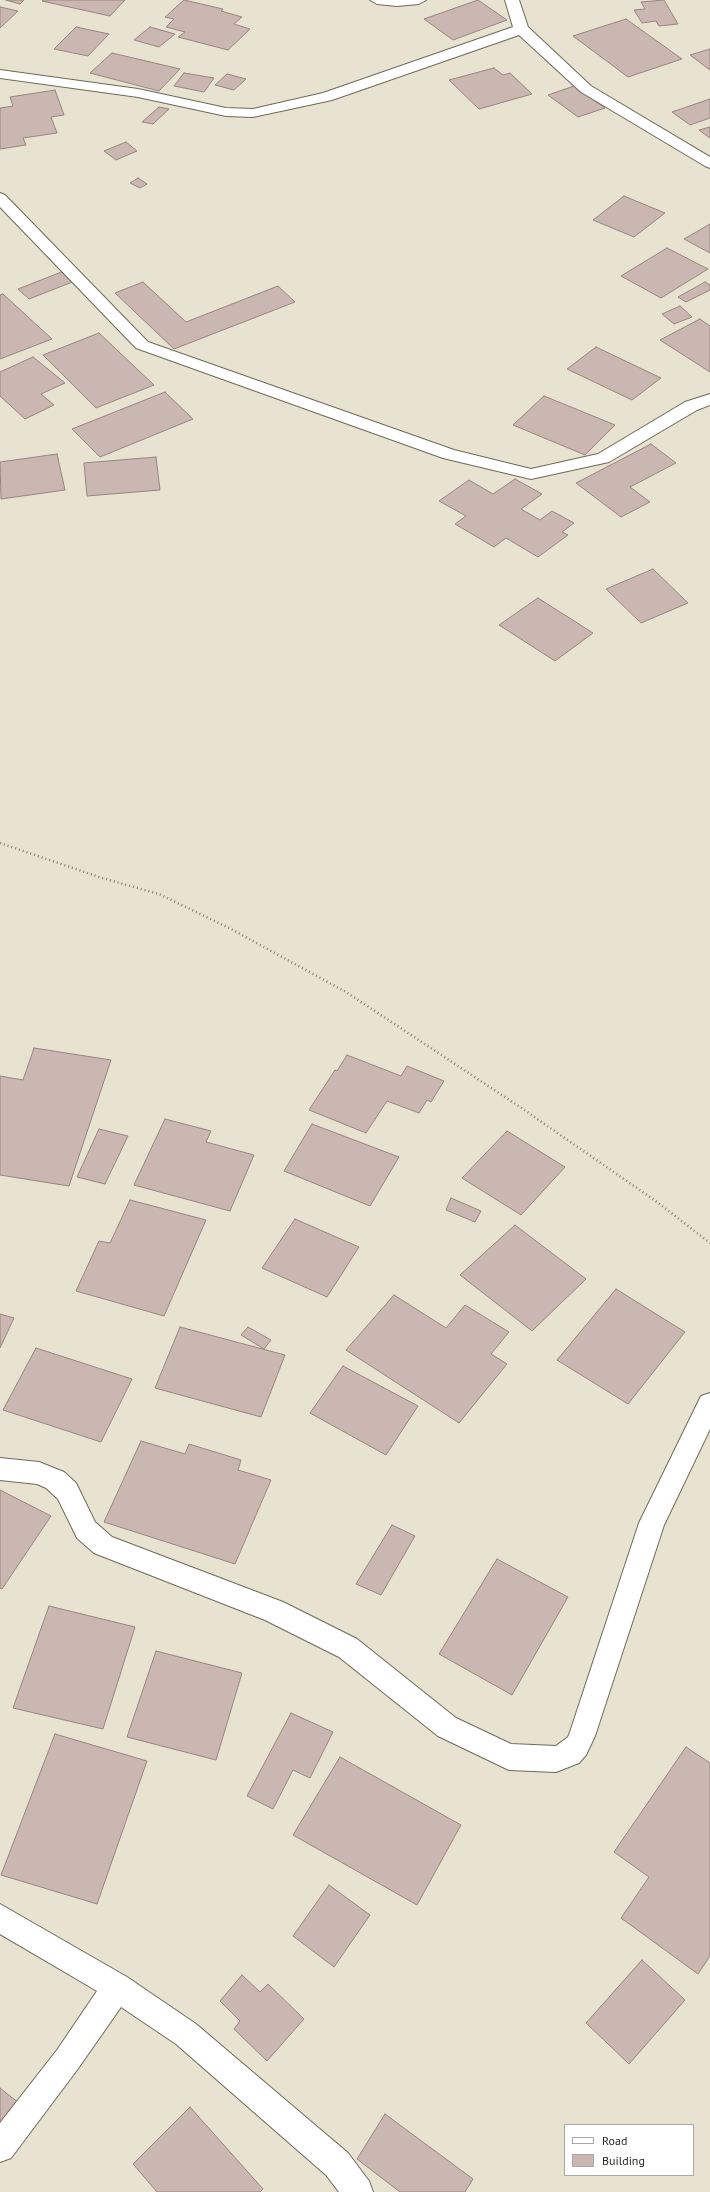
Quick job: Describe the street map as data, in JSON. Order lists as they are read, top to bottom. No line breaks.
{"legend":["Road","Building"]}
